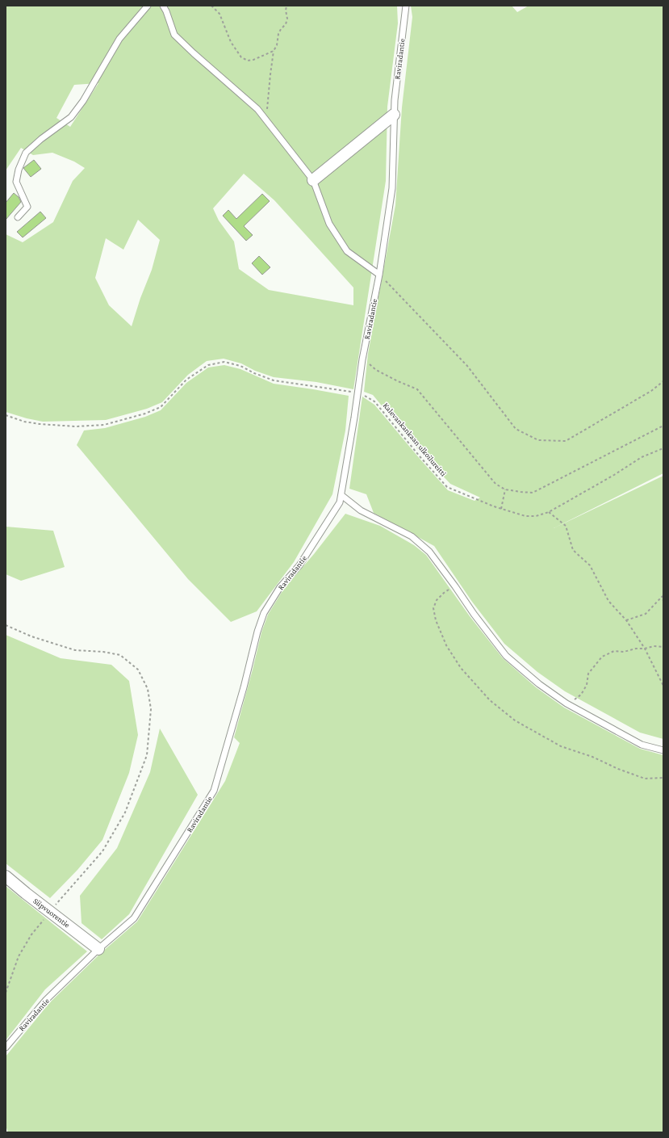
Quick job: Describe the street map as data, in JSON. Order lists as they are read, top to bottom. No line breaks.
{"streets":{"street":["Siipvuorentie"],"lane":["Raviradantie"],"path":["Kalevankankaan ulkoilureitti"]},"crossings":[["Raviradantie","Kalevankankaan ulkoilureitti"],["Raviradantie","Siipvuorentie"]]}
